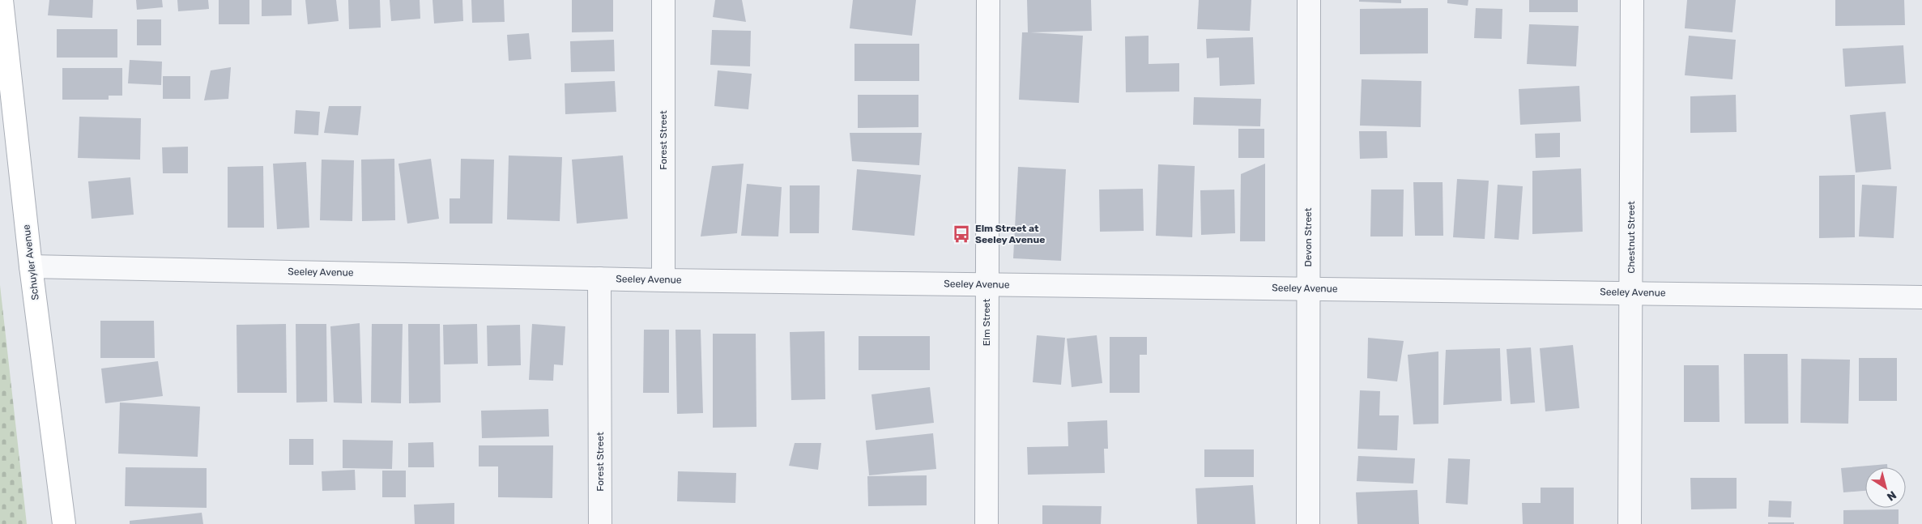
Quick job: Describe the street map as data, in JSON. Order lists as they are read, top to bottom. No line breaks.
{"streets":{"main road":["Schuyler Avenue"],"street":["Forest Street","Devon Street","Chestnut Street","Seeley Avenue","Elm Street"]},"crossings":[["Forest Street","Seeley Avenue"],["Devon Street","Seeley Avenue"],["Chestnut Street","Seeley Avenue"],["Schuyler Avenue","Seeley Avenue"],["Seeley Avenue","Elm Street"]],"places":{"bus stop":["Elm Street at Seeley Avenue"]},"north":"bottom right"}
